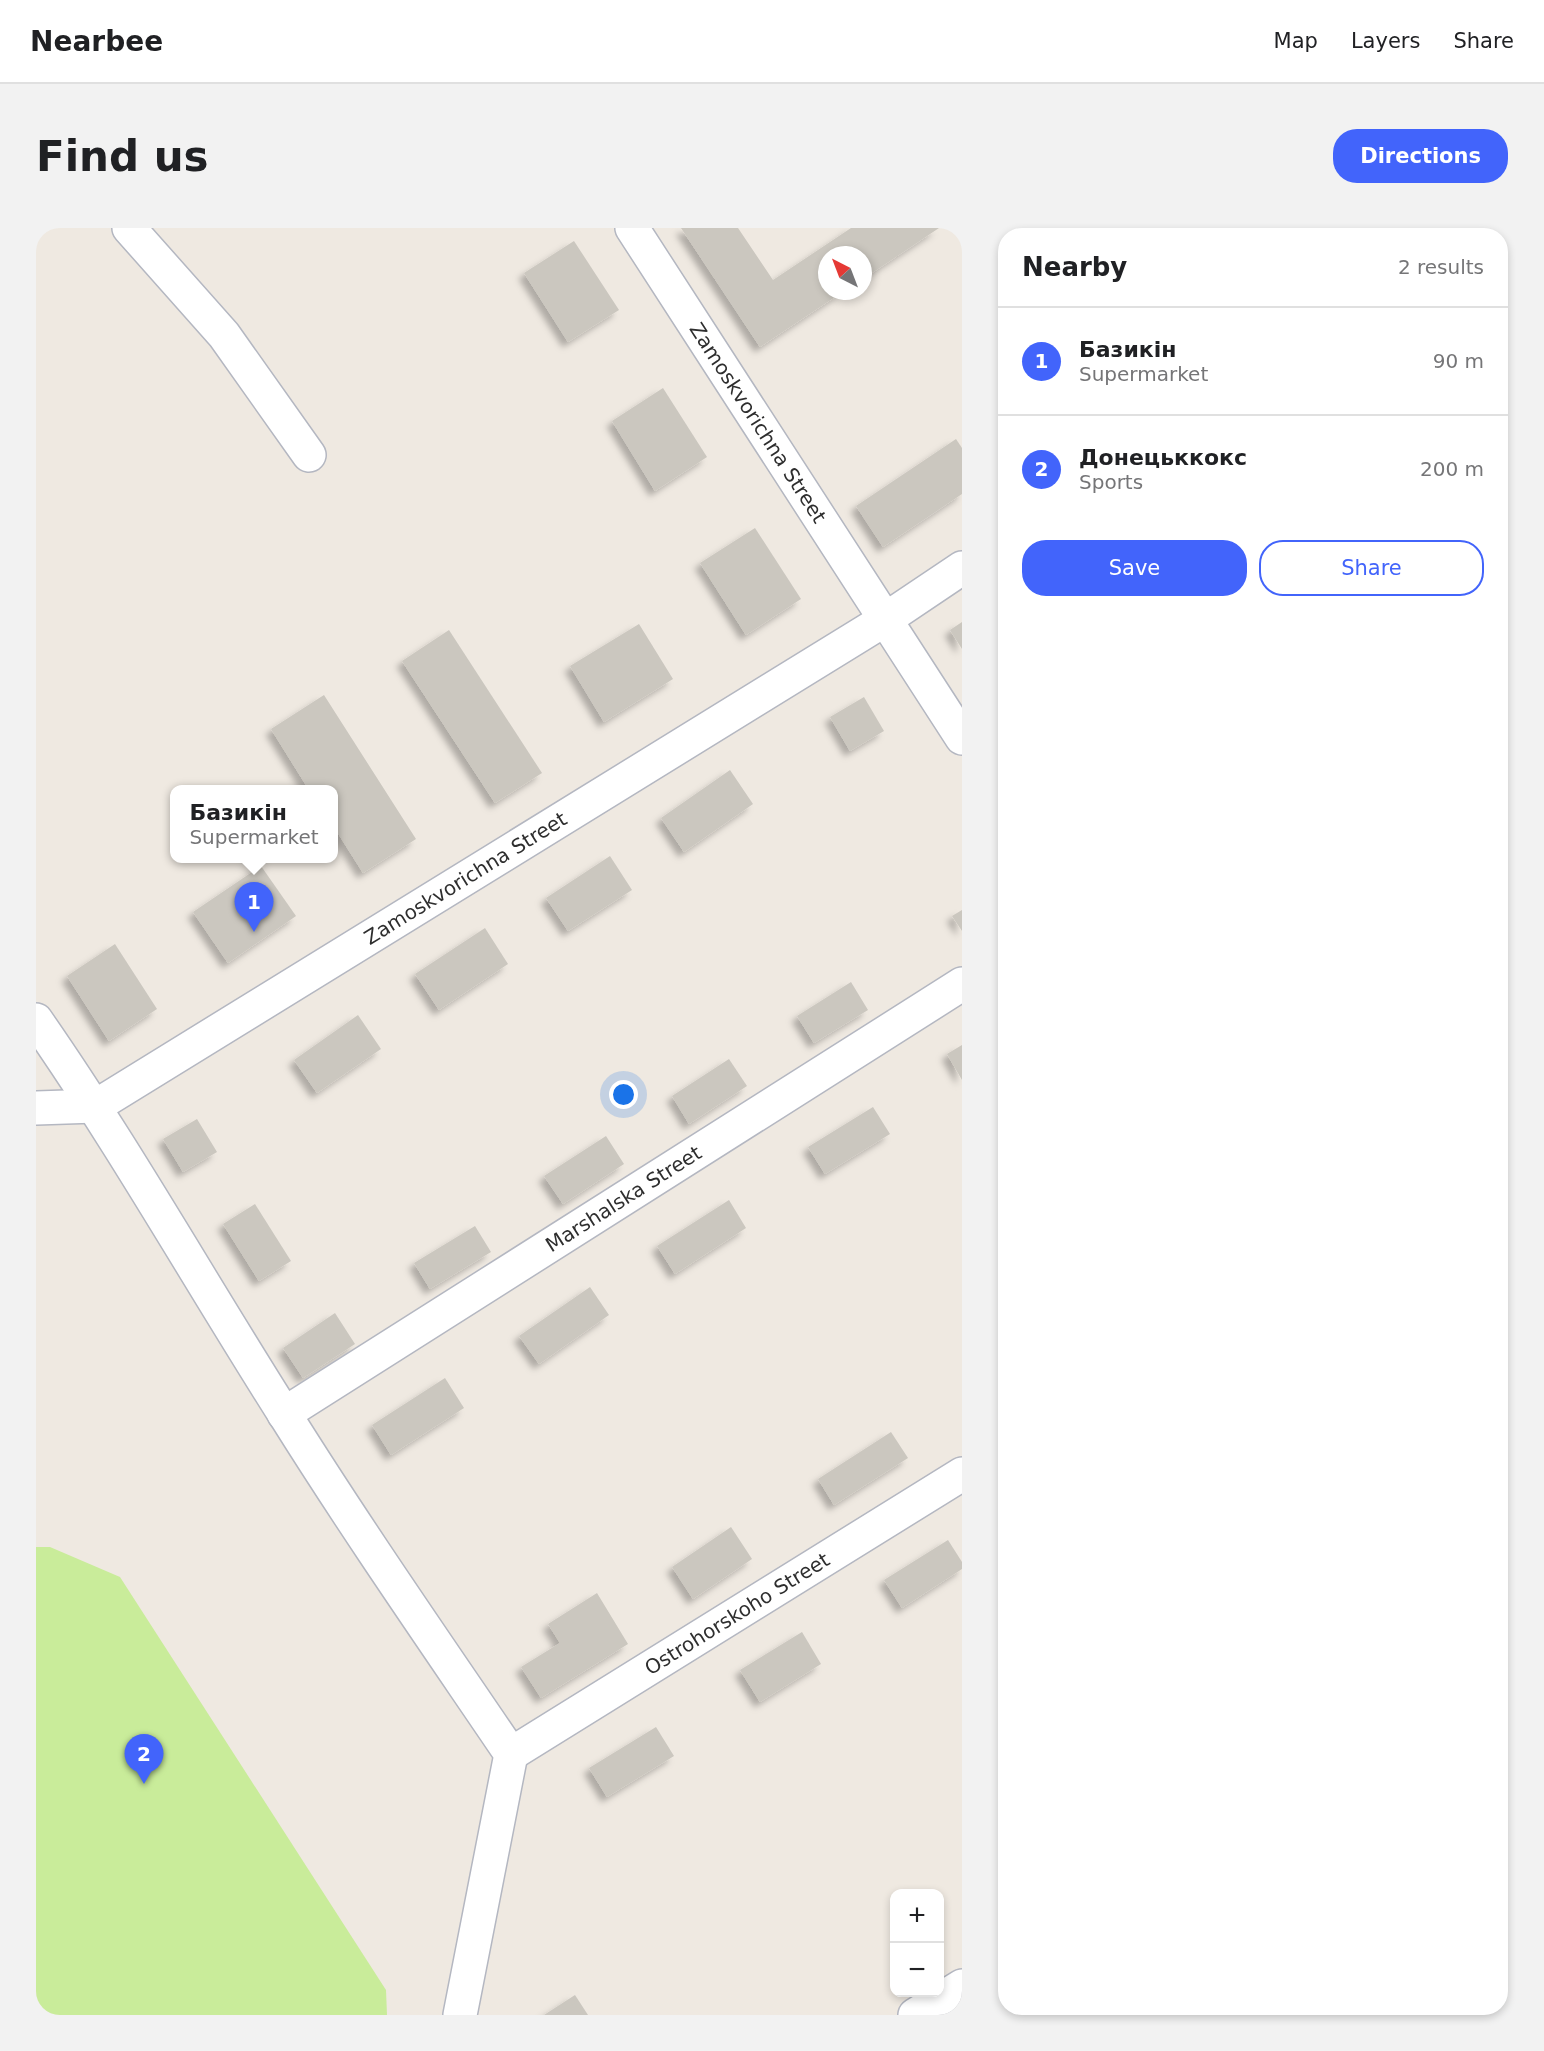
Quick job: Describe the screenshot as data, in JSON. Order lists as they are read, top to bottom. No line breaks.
{"streets":{"street":["Zamoskvorichna Street","Marshalska Street","Ostrohorskoho Street"]},"north":"top left","page":{"header":"Nearbee","nav":["Map","Layers","Share"],"buttons":["Directions",["Save","Share"]],"title":"Find us","heading":["Nearby","2 results"],"list":[{"mark":"1","name":"Базикін","note":"Supermarket","value":"90 m"},{"mark":"2","name":"Донецьккокс","note":"Sports","value":"200 m"}],"popup":["Базикін","Supermarket"],"pins":["1","2"],"map_buttons":["+","−"]}}
